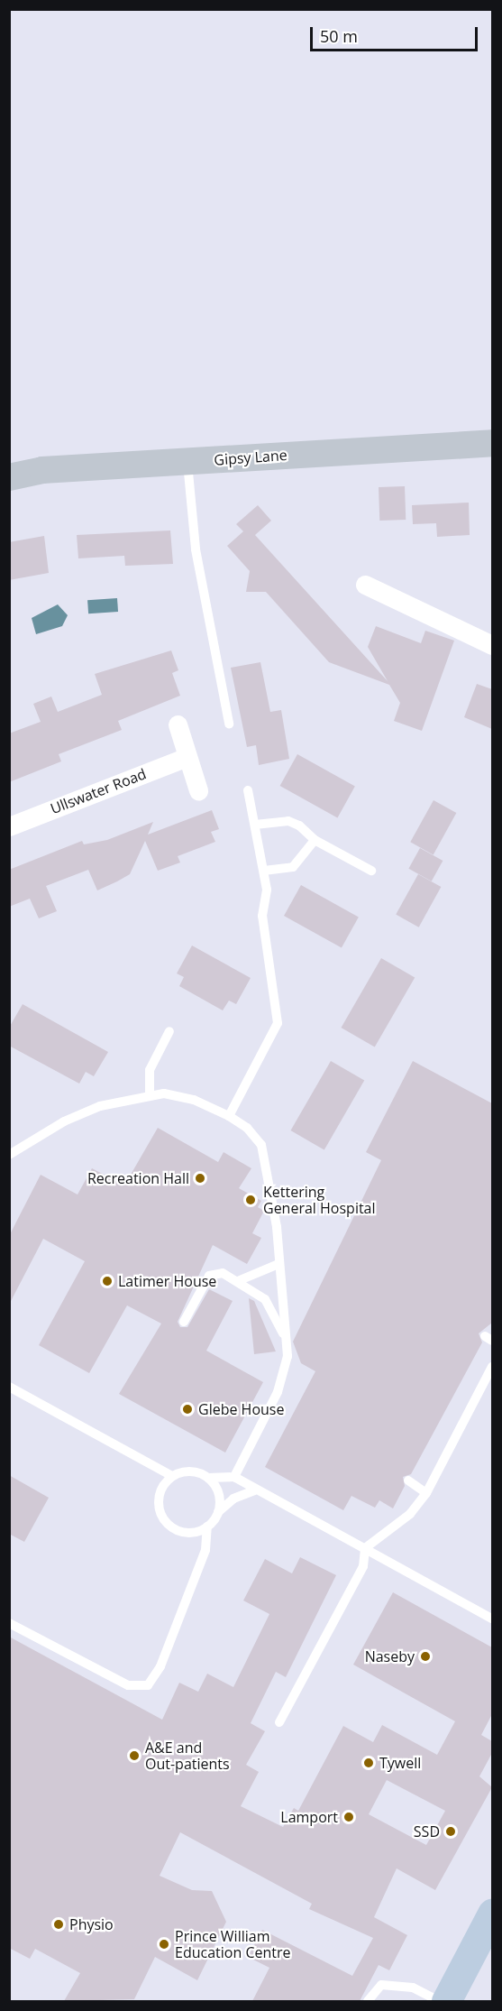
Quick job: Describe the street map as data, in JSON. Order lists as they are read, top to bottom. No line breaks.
{"streets":{"main road":["Gipsy Lane"],"street":["Ullswater Road"]},"places":["Recreation Hall","Kettering General Hospital","Latimer House","Glebe House","Naseby","A&E and Out-patients","Tywell","Lamport","SSD","Physio","Prince William Education Centre"],"scale_bar":"50 m"}
